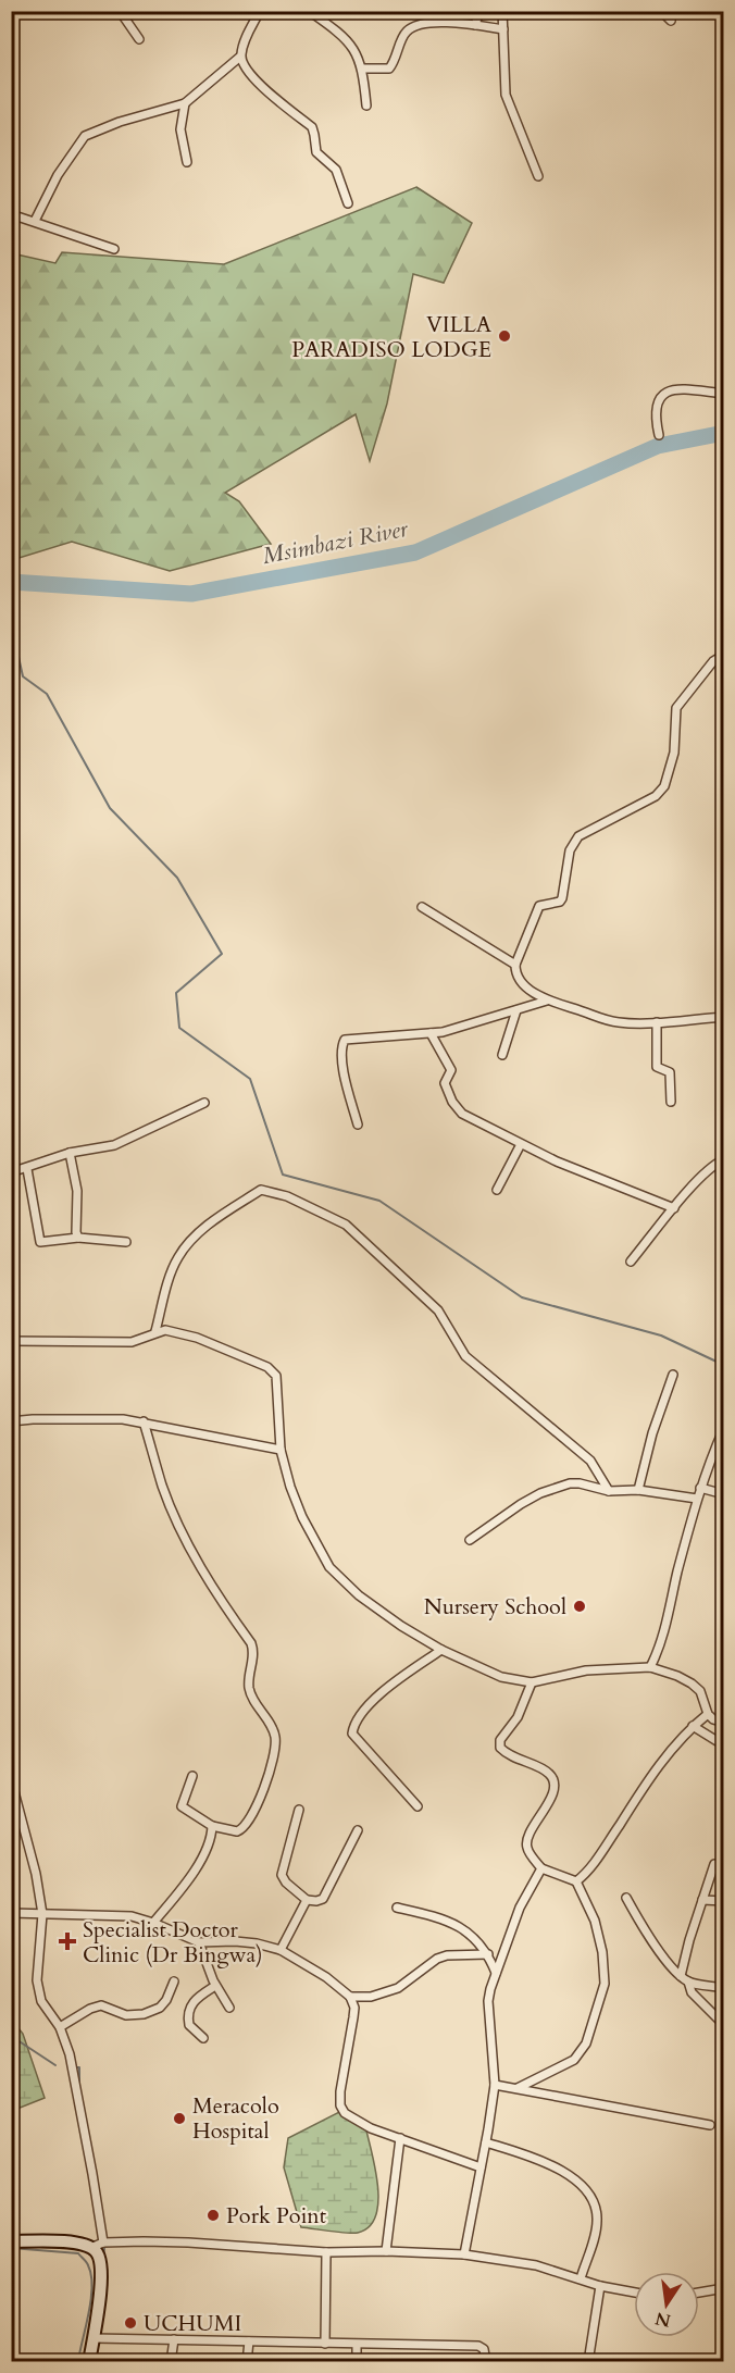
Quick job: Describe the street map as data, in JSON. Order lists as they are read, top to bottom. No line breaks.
{"water":["Msimbazi River"],"places":{"other":["VILLA PARADISO LODGE","Nursery School","Meracolo Hospital","Pork Point","UCHUMI"],"health":["Specialist Doctor Clinic (Dr Bingwa)"]},"north":"bottom"}
